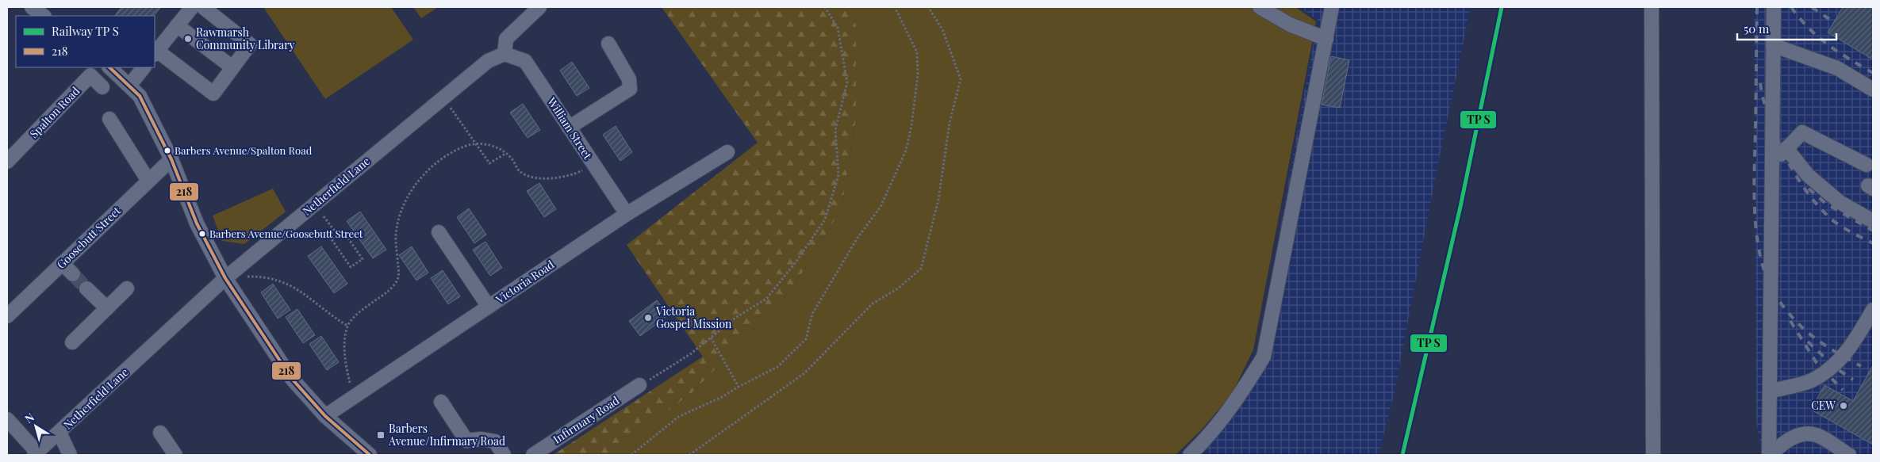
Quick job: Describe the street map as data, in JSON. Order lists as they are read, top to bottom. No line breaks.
{"streets":{"street":["Spalton Road","William Street","Netherfield Lane","Goosebutt Street","Victoria Road","Infirmary Road"]},"crossings":[["William Street","Netherfield Lane"],["William Street","Victoria Road"]],"places":{"other":["Rawmarsh Community Library","Barbers Avenue/Spalton Road","Barbers Avenue/Goosebutt Street","Victoria Gospel Mission","CEW"],"transit":["Barbers Avenue/Infirmary Road"]},"lines":["transit line 218"],"legend":["Railway TP S","218"],"scale_bar":"50 m","north":"top left"}
